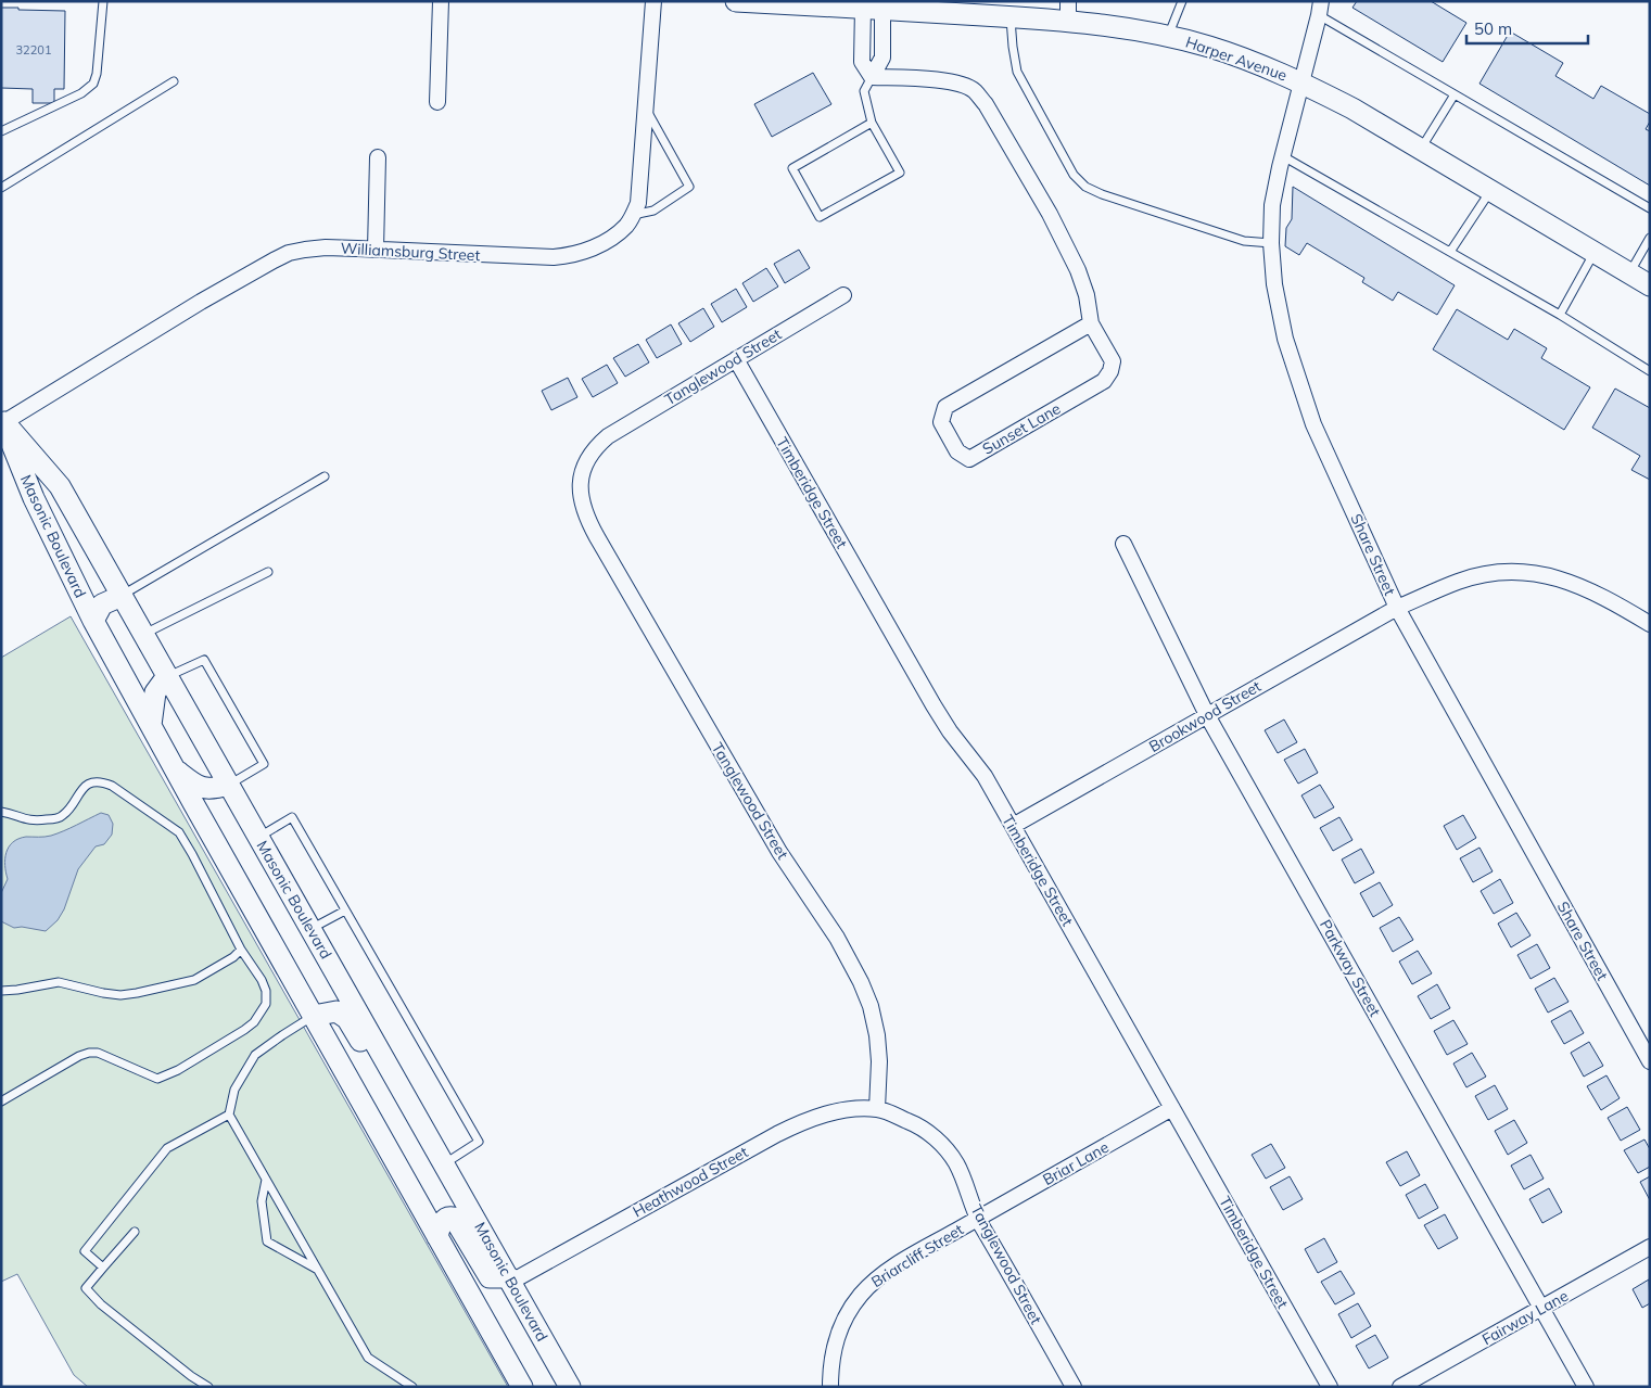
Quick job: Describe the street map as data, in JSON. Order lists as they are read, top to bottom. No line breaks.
{"streets":{"main road":["Harper Avenue","Masonic Boulevard"],"street":["Williamsburg Street","Tanglewood Street","Sunset Lane","Timberidge Street","Share Street","Brookwood Street","Parkway Street","Briar Lane","Heathwood Street","Briarcliff Street","Fairway Lane"]},"crossings":[["Harper Avenue","Share Street"],["Williamsburg Street","Masonic Boulevard"],["Tanglewood Street","Timberidge Street"],["Tanglewood Street","Briar Lane"],["Tanglewood Street","Heathwood Street"],["Tanglewood Street","Briarcliff Street"],["Timberidge Street","Brookwood Street"],["Timberidge Street","Briar Lane"],["Masonic Boulevard","Heathwood Street"],["Share Street","Brookwood Street"],["Brookwood Street","Parkway Street"],["Parkway Street","Fairway Lane"],["Briar Lane","Briarcliff Street"]],"house_numbers":["32201"],"scale_bar":"50 m"}
